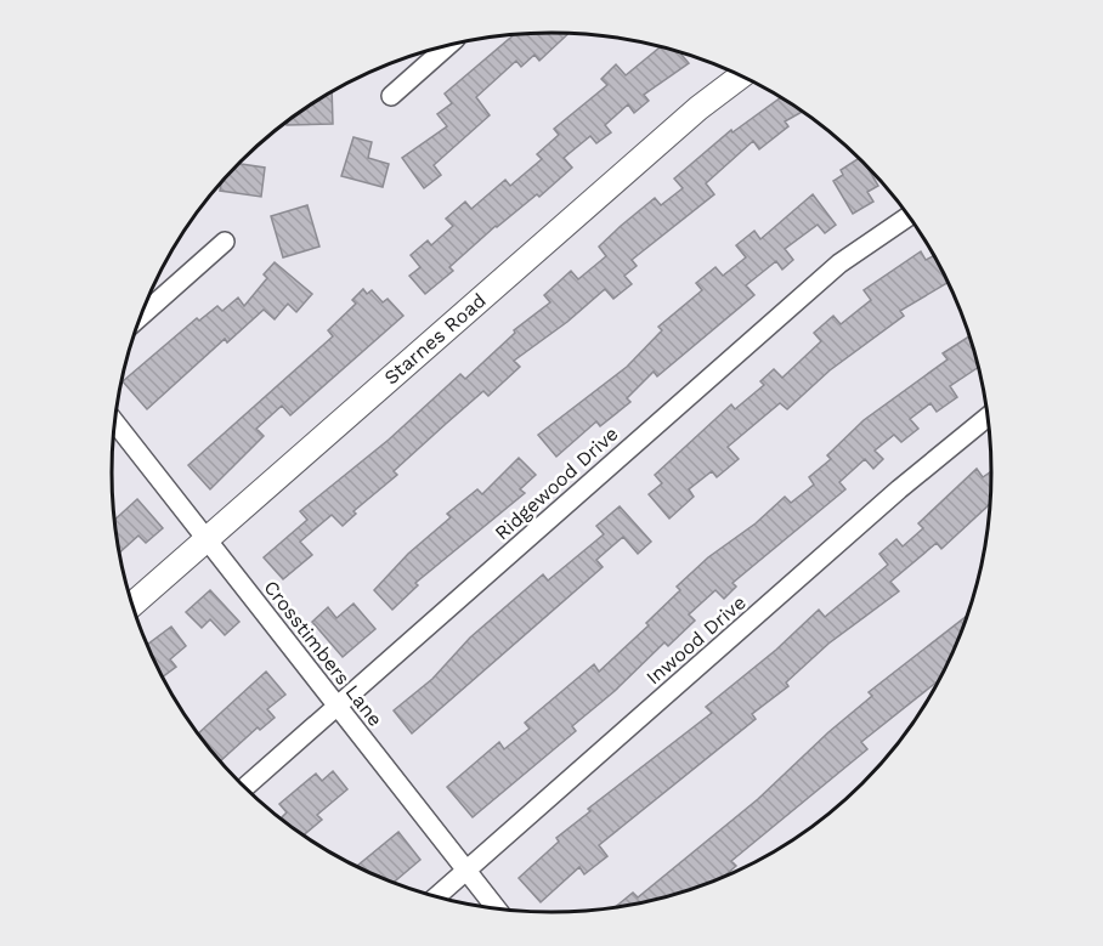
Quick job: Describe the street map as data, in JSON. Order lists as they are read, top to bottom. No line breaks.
{"streets":{"main road":["Starnes Road"],"street":["Ridgewood Drive","Inwood Drive","Crosstimbers Lane"]},"crossings":[["Starnes Road","Crosstimbers Lane"],["Ridgewood Drive","Crosstimbers Lane"],["Inwood Drive","Crosstimbers Lane"]]}
